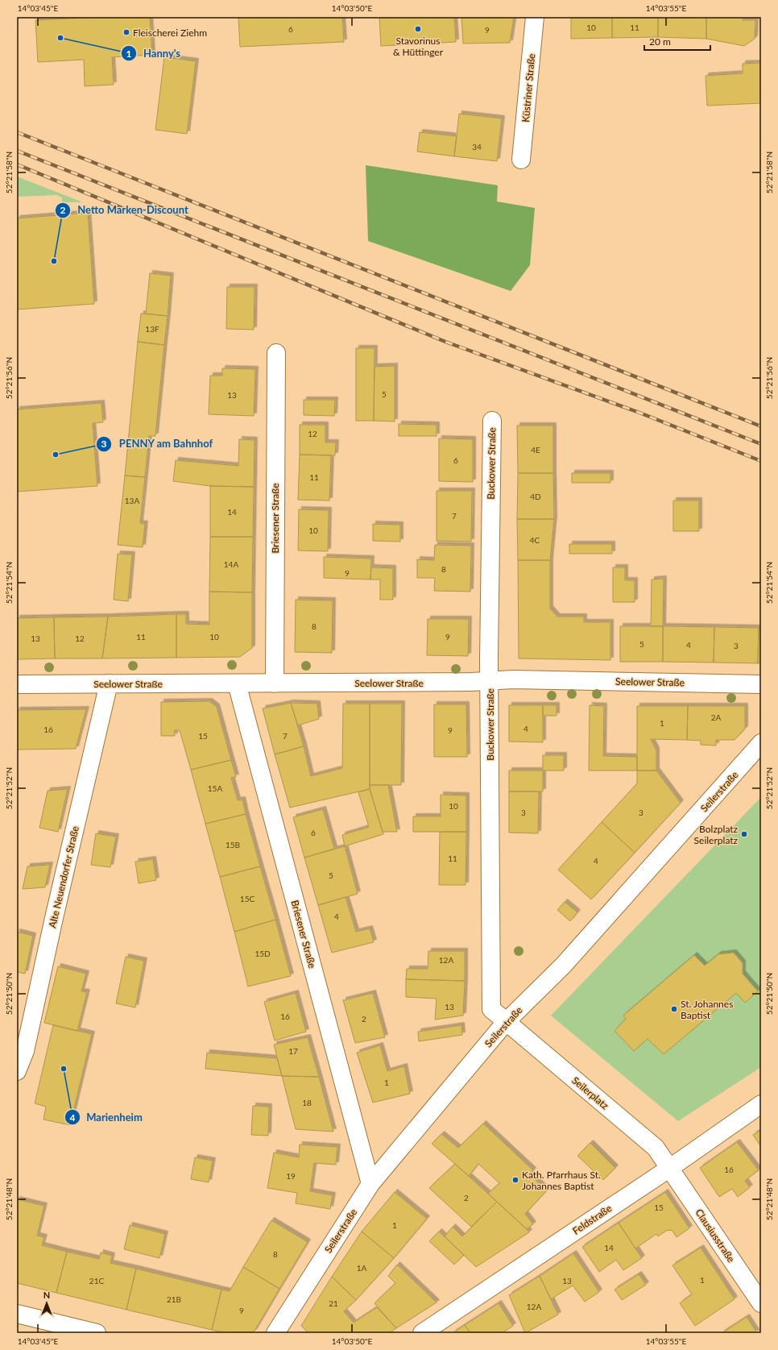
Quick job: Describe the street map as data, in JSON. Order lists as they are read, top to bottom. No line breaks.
{"streets":{"street":["Küstriner Straße","Buckower Straße","Briesener Straße","Seelower Straße","Seilerstraße","Alte Neuendorfer Straße","Seilerplatz","Feldstraße","Clausiusstraße"]},"crossings":[["Buckower Straße","Seelower Straße"],["Buckower Straße","Seilerstraße"],["Buckower Straße","Seilerplatz"],["Briesener Straße","Seelower Straße"],["Briesener Straße","Seilerstraße"],["Seelower Straße","Alte Neuendorfer Straße"],["Seilerstraße","Seilerplatz"],["Seilerplatz","Feldstraße"],["Seilerplatz","Clausiusstraße"],["Feldstraße","Clausiusstraße"]],"places":["Stavorinus & Hüttinger","Fleischerei Ziehm","Hanny's","Netto Marken-Discount","PENNY am Bahnhof","Bolzplatz Seilerplatz","St. Johannes Baptist","Marienheim","Kath. Pfarrhaus St. Johannes Baptist"],"house_numbers":["10","11","6","9","34","13F","5","13","12","4E","6","11","4D","13A","14","7","10","4C","14A","8","9","8","11","10","9","13","12","5","4","3","2A","1","4","16","9","15","7","15A","10","3","3","6","15B","11","4","5","15C","4","15D","12A","13","16","2","17","1","18","16","19","2","15","1","14","8","1A","1","21C","13","21B","21","12A","9"],"scale_bar":"20 m","north":"top","coordinates":["14°03'45\"E","14°03'50\"E","14°03'55\"E","52°21'58\"N","52°21'56\"N","52°21'54\"N","52°21'52\"N","52°21'50\"N","52°21'48\"N"]}
